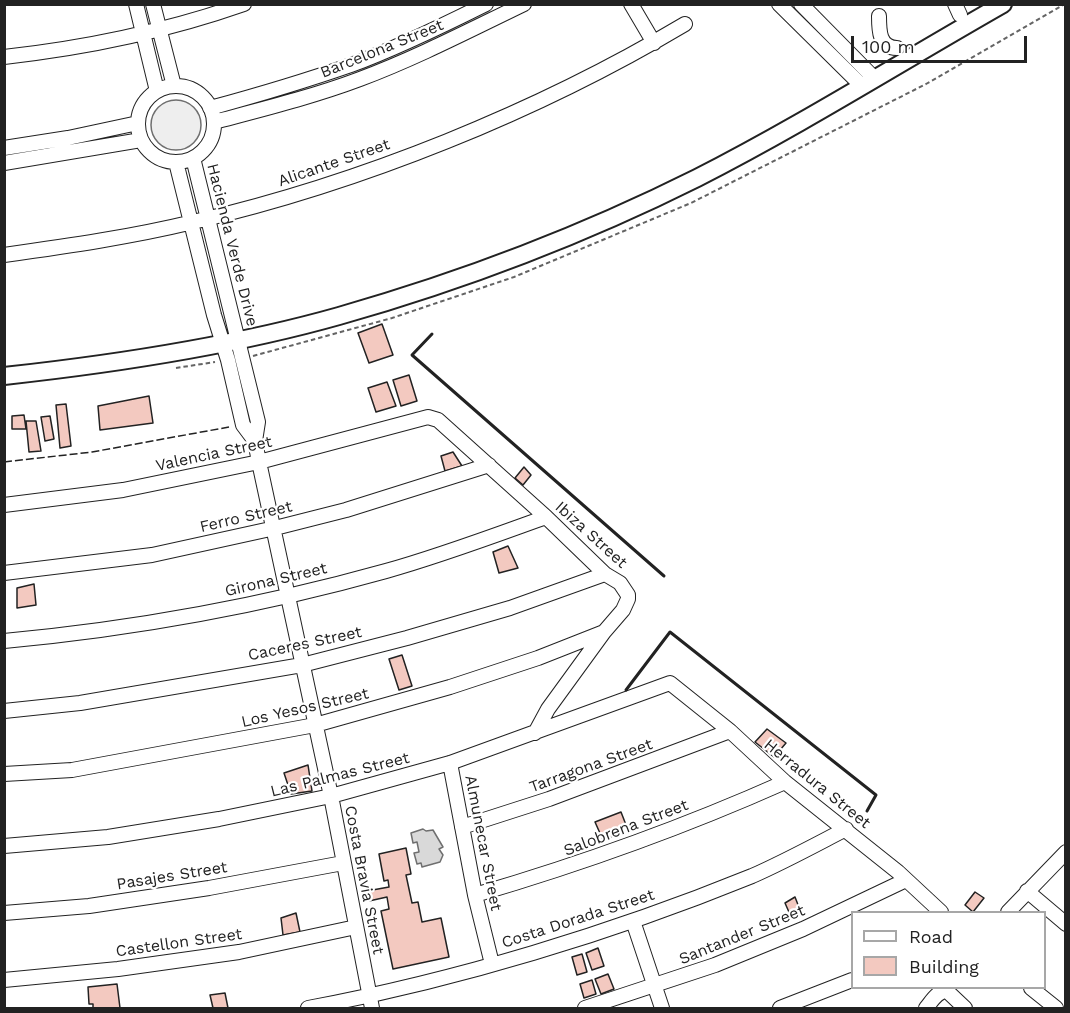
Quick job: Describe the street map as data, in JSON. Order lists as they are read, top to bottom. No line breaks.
{"streets":{"street":["Barcelona Street","Alicante Street","Hacienda Verde Drive","Valencia Street","Ferro Street","Ibiza Street","Girona Street","Caceres Street","Los Yesos Street","Tarragona Street","Las Palmas Street","Herradura Street","Salobrena Street","Almunecar Street","Pasajes Street","Costa Bravia Street","Costa Dorada Street","Santander Street","Castellon Street"]},"crossings":[["Barcelona Street","Hacienda Verde Drive"],["Alicante Street","Hacienda Verde Drive"],["Hacienda Verde Drive","Costa Bravia Street"],["Valencia Street","Ibiza Street"],["Valencia Street","Costa Bravia Street"],["Ferro Street","Ibiza Street"],["Ferro Street","Costa Bravia Street"],["Ibiza Street","Girona Street"],["Ibiza Street","Caceres Street"],["Ibiza Street","Los Yesos Street"],["Ibiza Street","Las Palmas Street"],["Girona Street","Costa Bravia Street"],["Caceres Street","Costa Bravia Street"],["Los Yesos Street","Costa Bravia Street"],["Tarragona Street","Herradura Street"],["Tarragona Street","Almunecar Street"],["Las Palmas Street","Herradura Street"],["Las Palmas Street","Almunecar Street"],["Las Palmas Street","Costa Bravia Street"],["Herradura Street","Salobrena Street"],["Herradura Street","Costa Dorada Street"],["Herradura Street","Santander Street"],["Salobrena Street","Almunecar Street"],["Almunecar Street","Costa Dorada Street"],["Pasajes Street","Costa Bravia Street"],["Costa Bravia Street","Costa Dorada Street"],["Costa Bravia Street","Castellon Street"]],"legend":["Road","Building"],"scale_bar":"100 m"}
